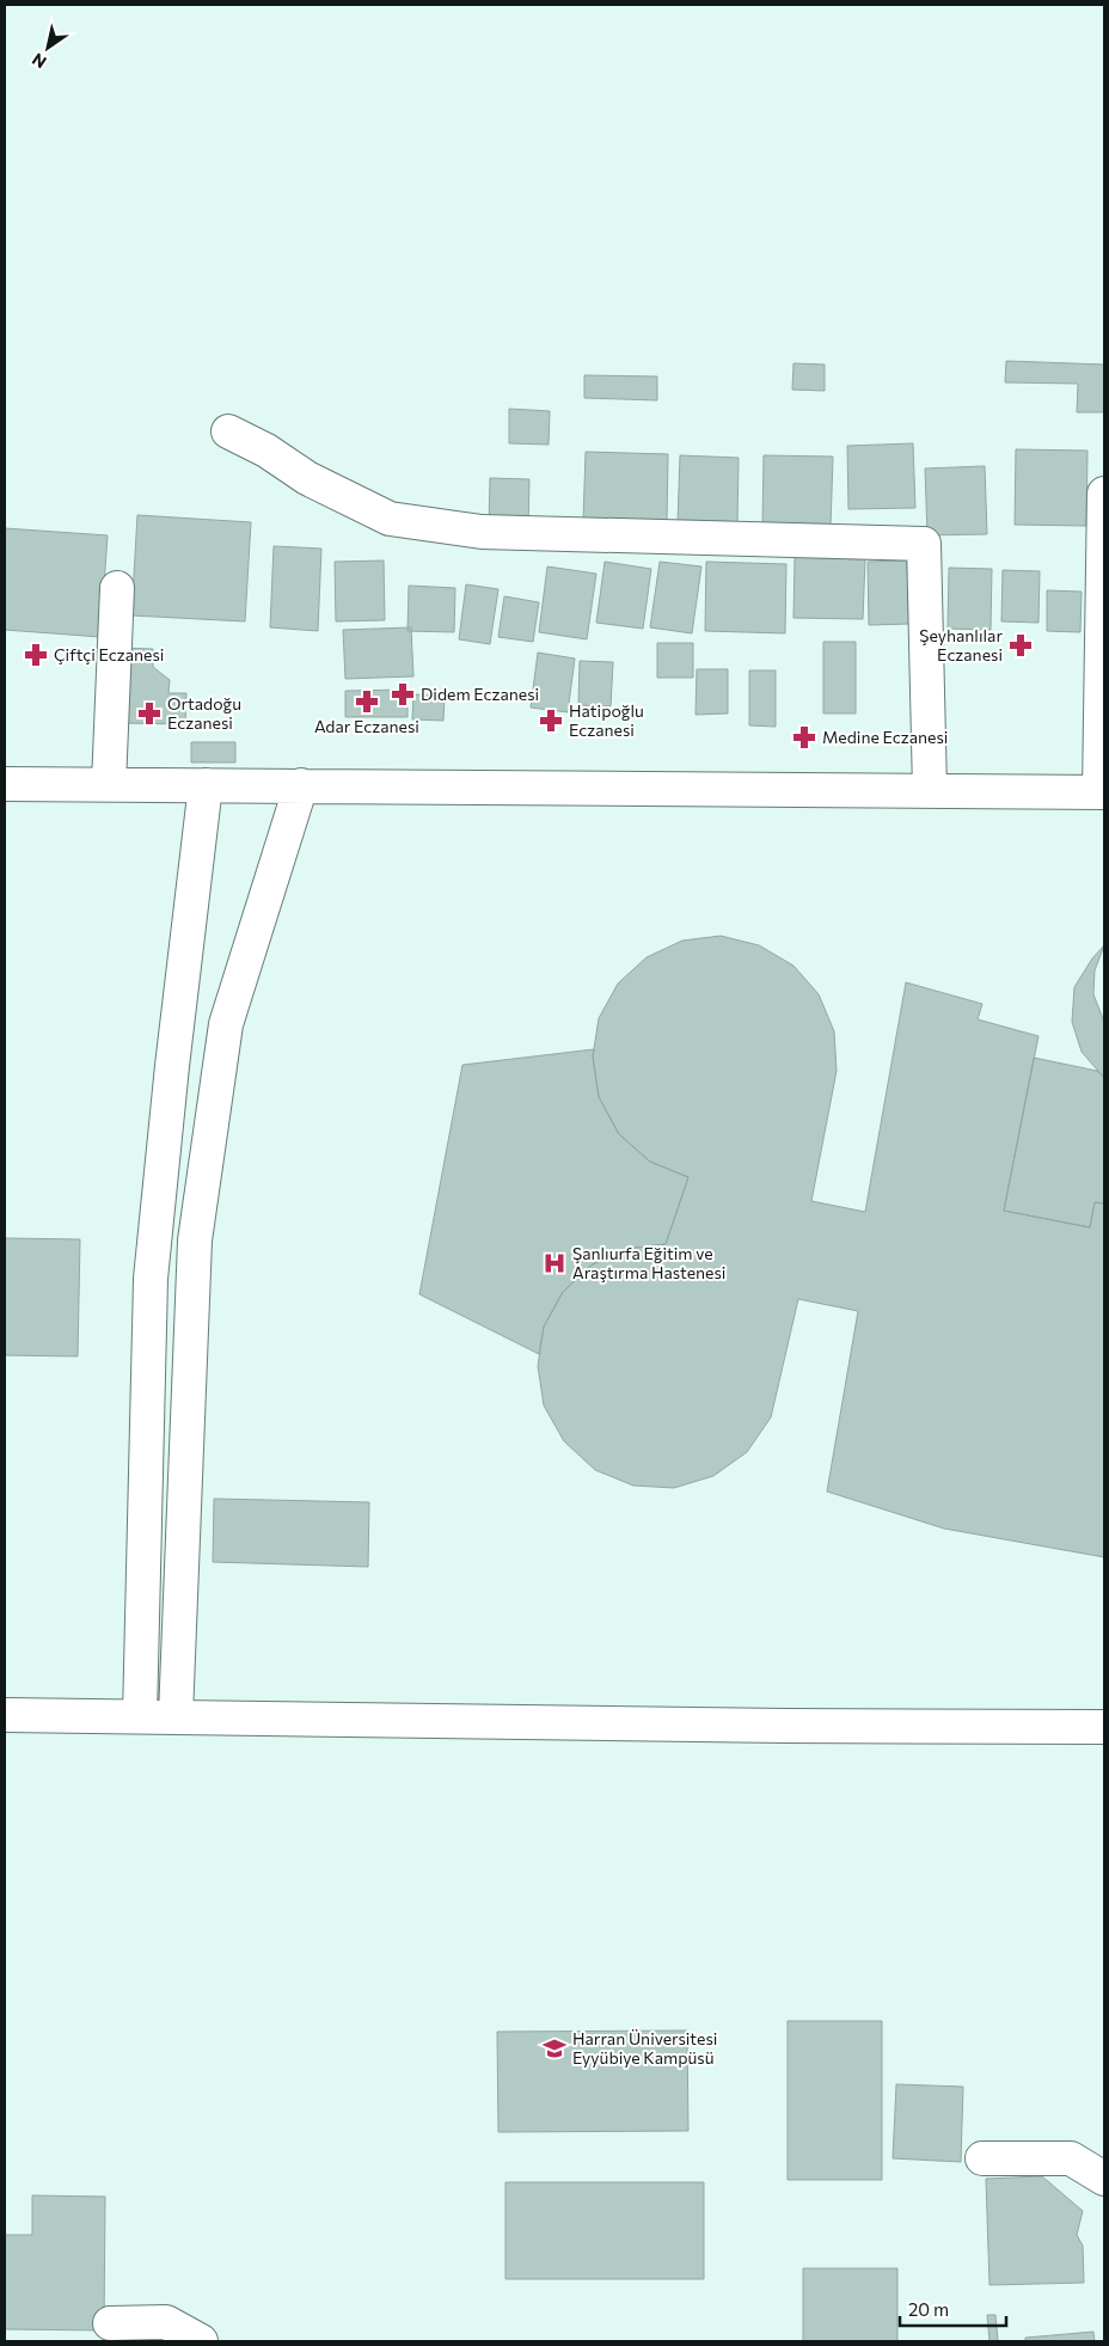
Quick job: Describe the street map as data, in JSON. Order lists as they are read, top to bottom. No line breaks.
{"places":{"pharmacy":["Şeyhanlılar Eczanesi","Çiftçi Eczanesi","Didem Eczanesi","Adar Eczanesi","Ortadoğu Eczanesi","Hatipoğlu Eczanesi","Medine Eczanesi"],"hospital":["Şanlıurfa Eğitim ve Araştırma Hastenesi"],"school or university":["Harran Üniversitesi Eyyübiye Kampüsü"]},"scale_bar":"20 m","north":"bottom left"}
